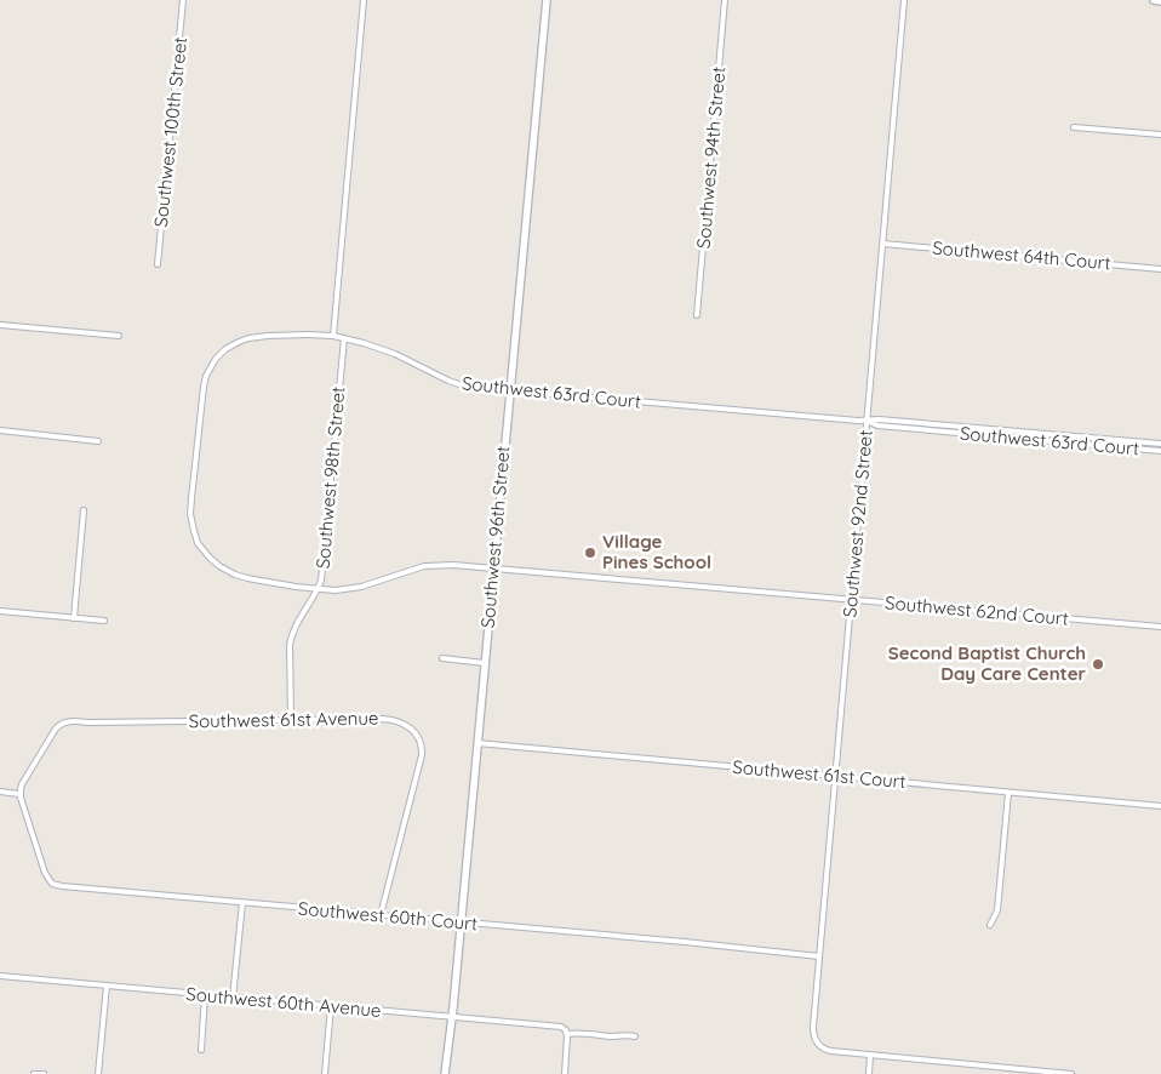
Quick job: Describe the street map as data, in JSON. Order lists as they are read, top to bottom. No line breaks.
{"streets":{"street":["Southwest 100th Street","Southwest 94th Street","Southwest 64th Court","Southwest 63rd Court","Southwest 98th Street","Southwest 92nd Street","Southwest 96th Street","Southwest 62nd Court","Southwest 61st Avenue","Southwest 61st Court","Southwest 60th Court","Southwest 60th Avenue"]},"crossings":[["Southwest 64th Court","Southwest 92nd Street"],["Southwest 63rd Court","Southwest 98th Street"],["Southwest 63rd Court","Southwest 92nd Street"],["Southwest 63rd Court","Southwest 96th Street"],["Southwest 63rd Court","Southwest 62nd Court"],["Southwest 98th Street","Southwest 62nd Court"],["Southwest 98th Street","Southwest 61st Avenue"],["Southwest 92nd Street","Southwest 62nd Court"],["Southwest 92nd Street","Southwest 61st Court"],["Southwest 92nd Street","Southwest 60th Court"],["Southwest 96th Street","Southwest 62nd Court"],["Southwest 96th Street","Southwest 61st Court"],["Southwest 96th Street","Southwest 60th Court"],["Southwest 96th Street","Southwest 60th Avenue"],["Southwest 61st Avenue","Southwest 60th Court"]],"places":["Village Pines School","Second Baptist Church Day Care Center"]}
